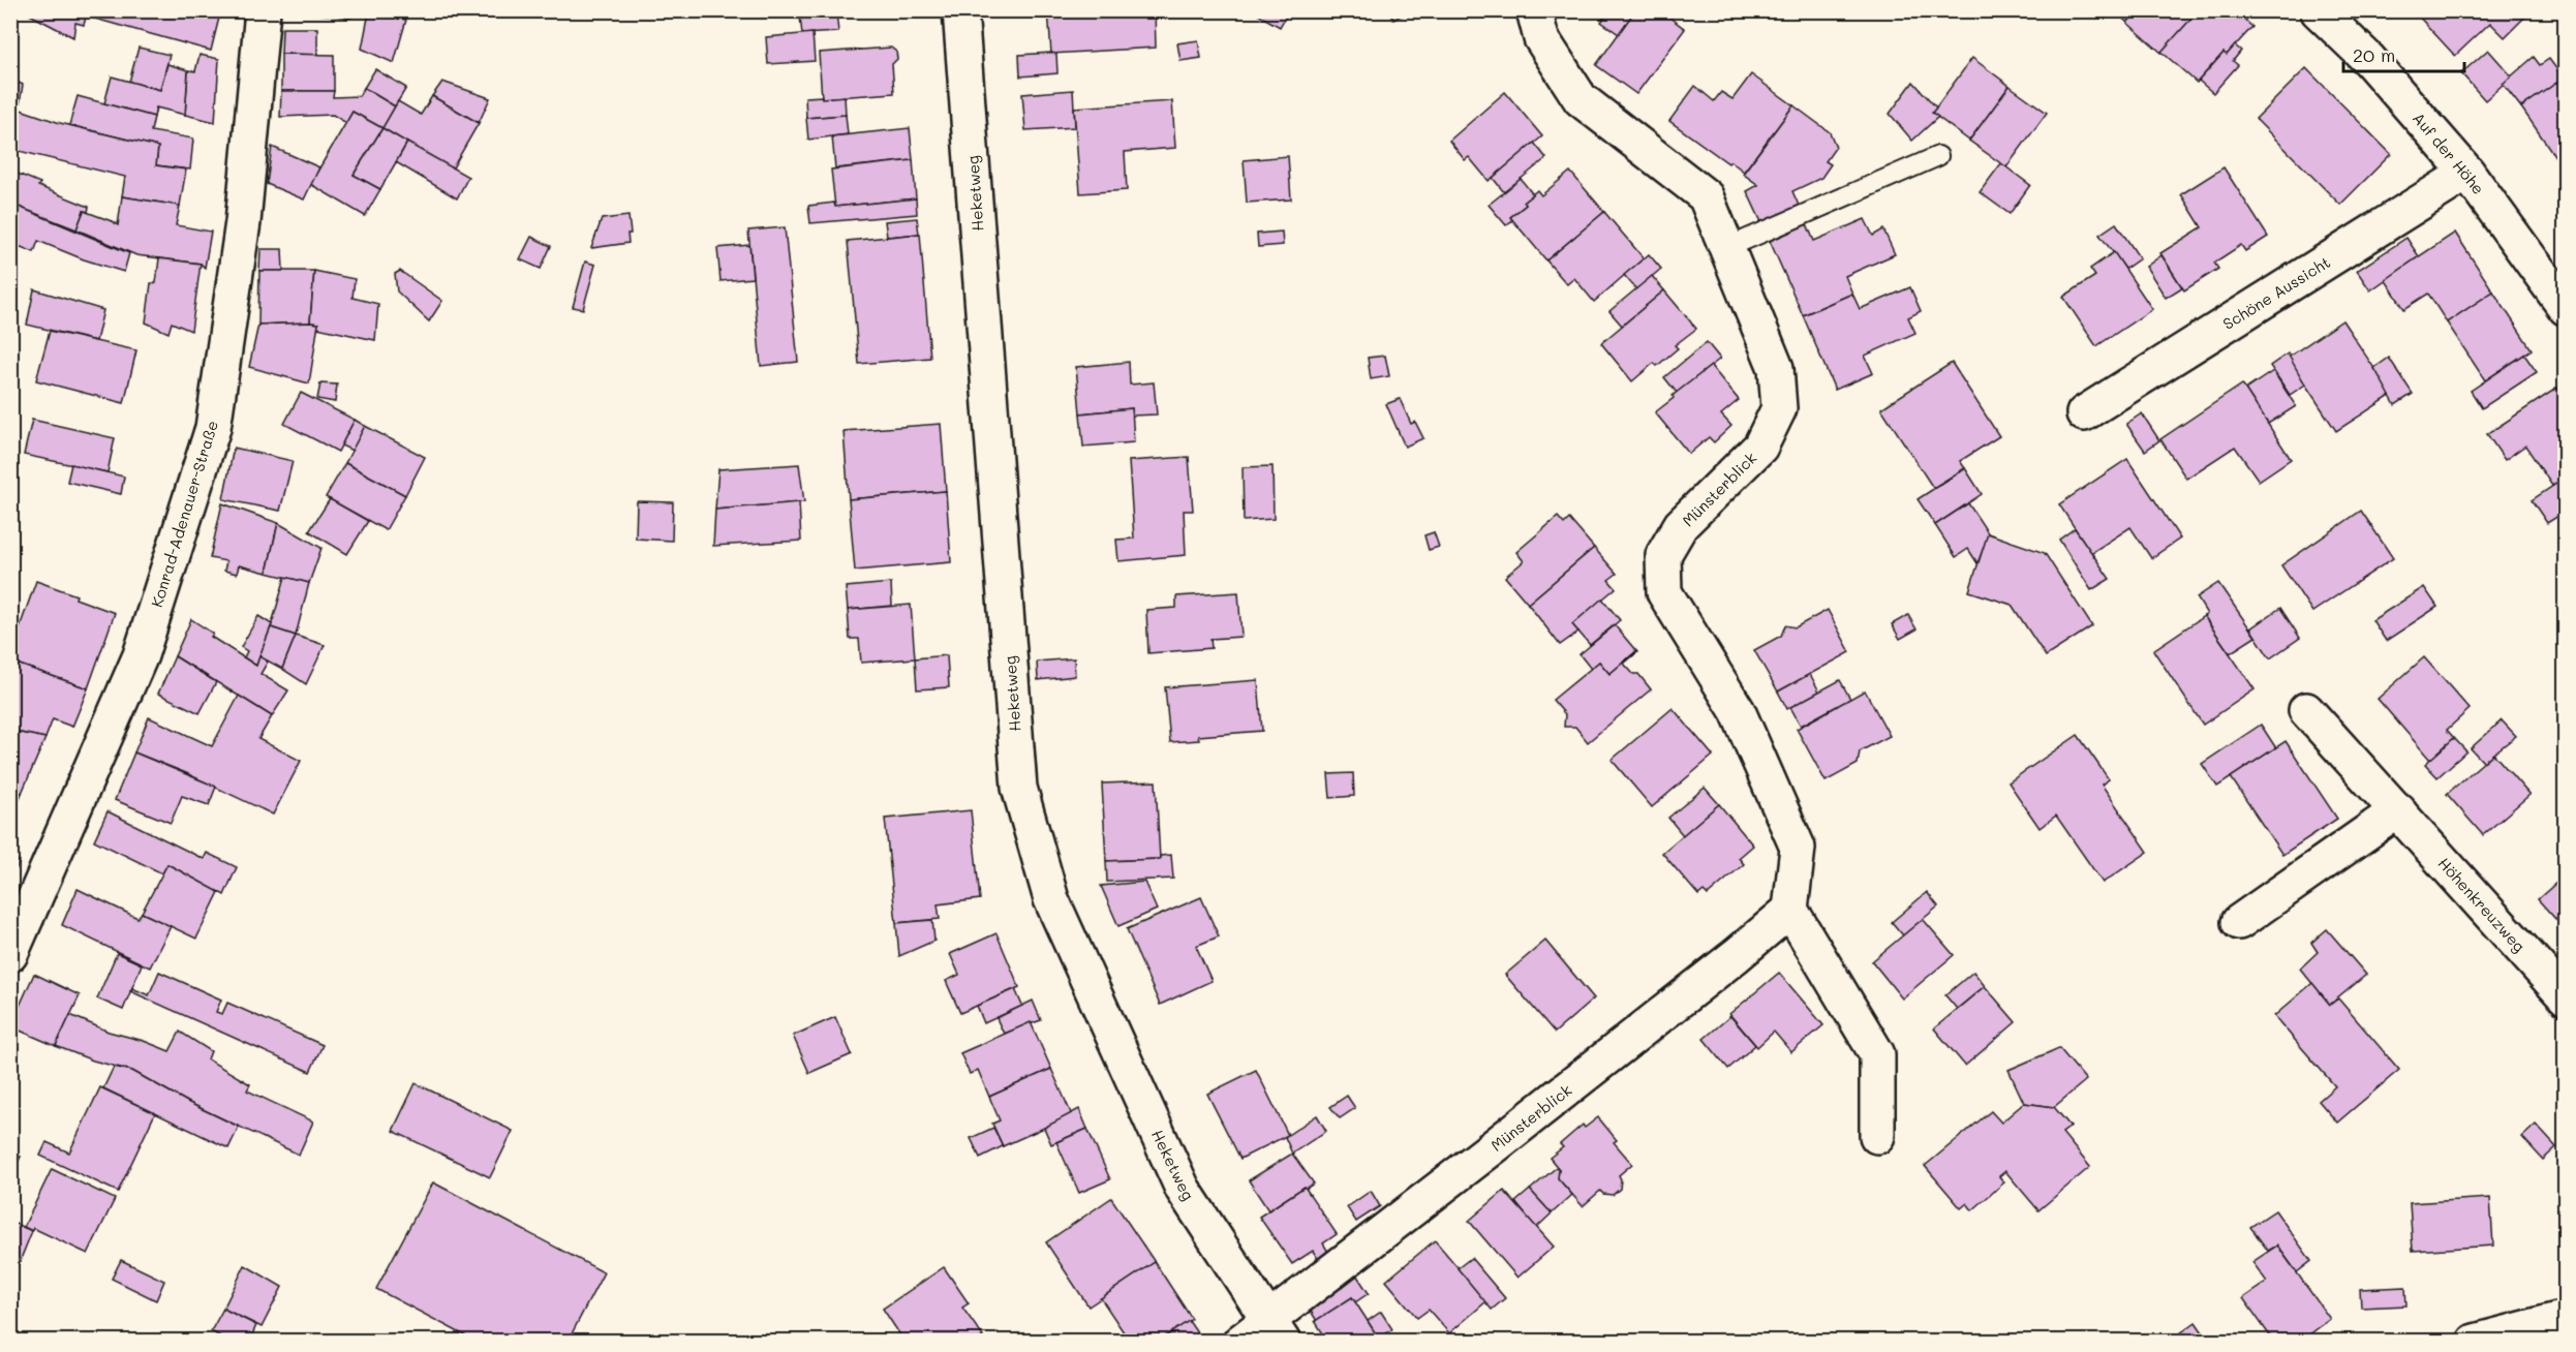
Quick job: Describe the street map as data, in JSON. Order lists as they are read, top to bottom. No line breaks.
{"streets":{"street":["Auf der Höhe","Heketweg","Schöne Aussicht","Münsterblick","Konrad-Adenauer-Straße","Höhenkreuzweg"]},"crossings":[["Auf der Höhe","Schöne Aussicht"],["Heketweg","Münsterblick"]],"scale_bar":"20 m"}
